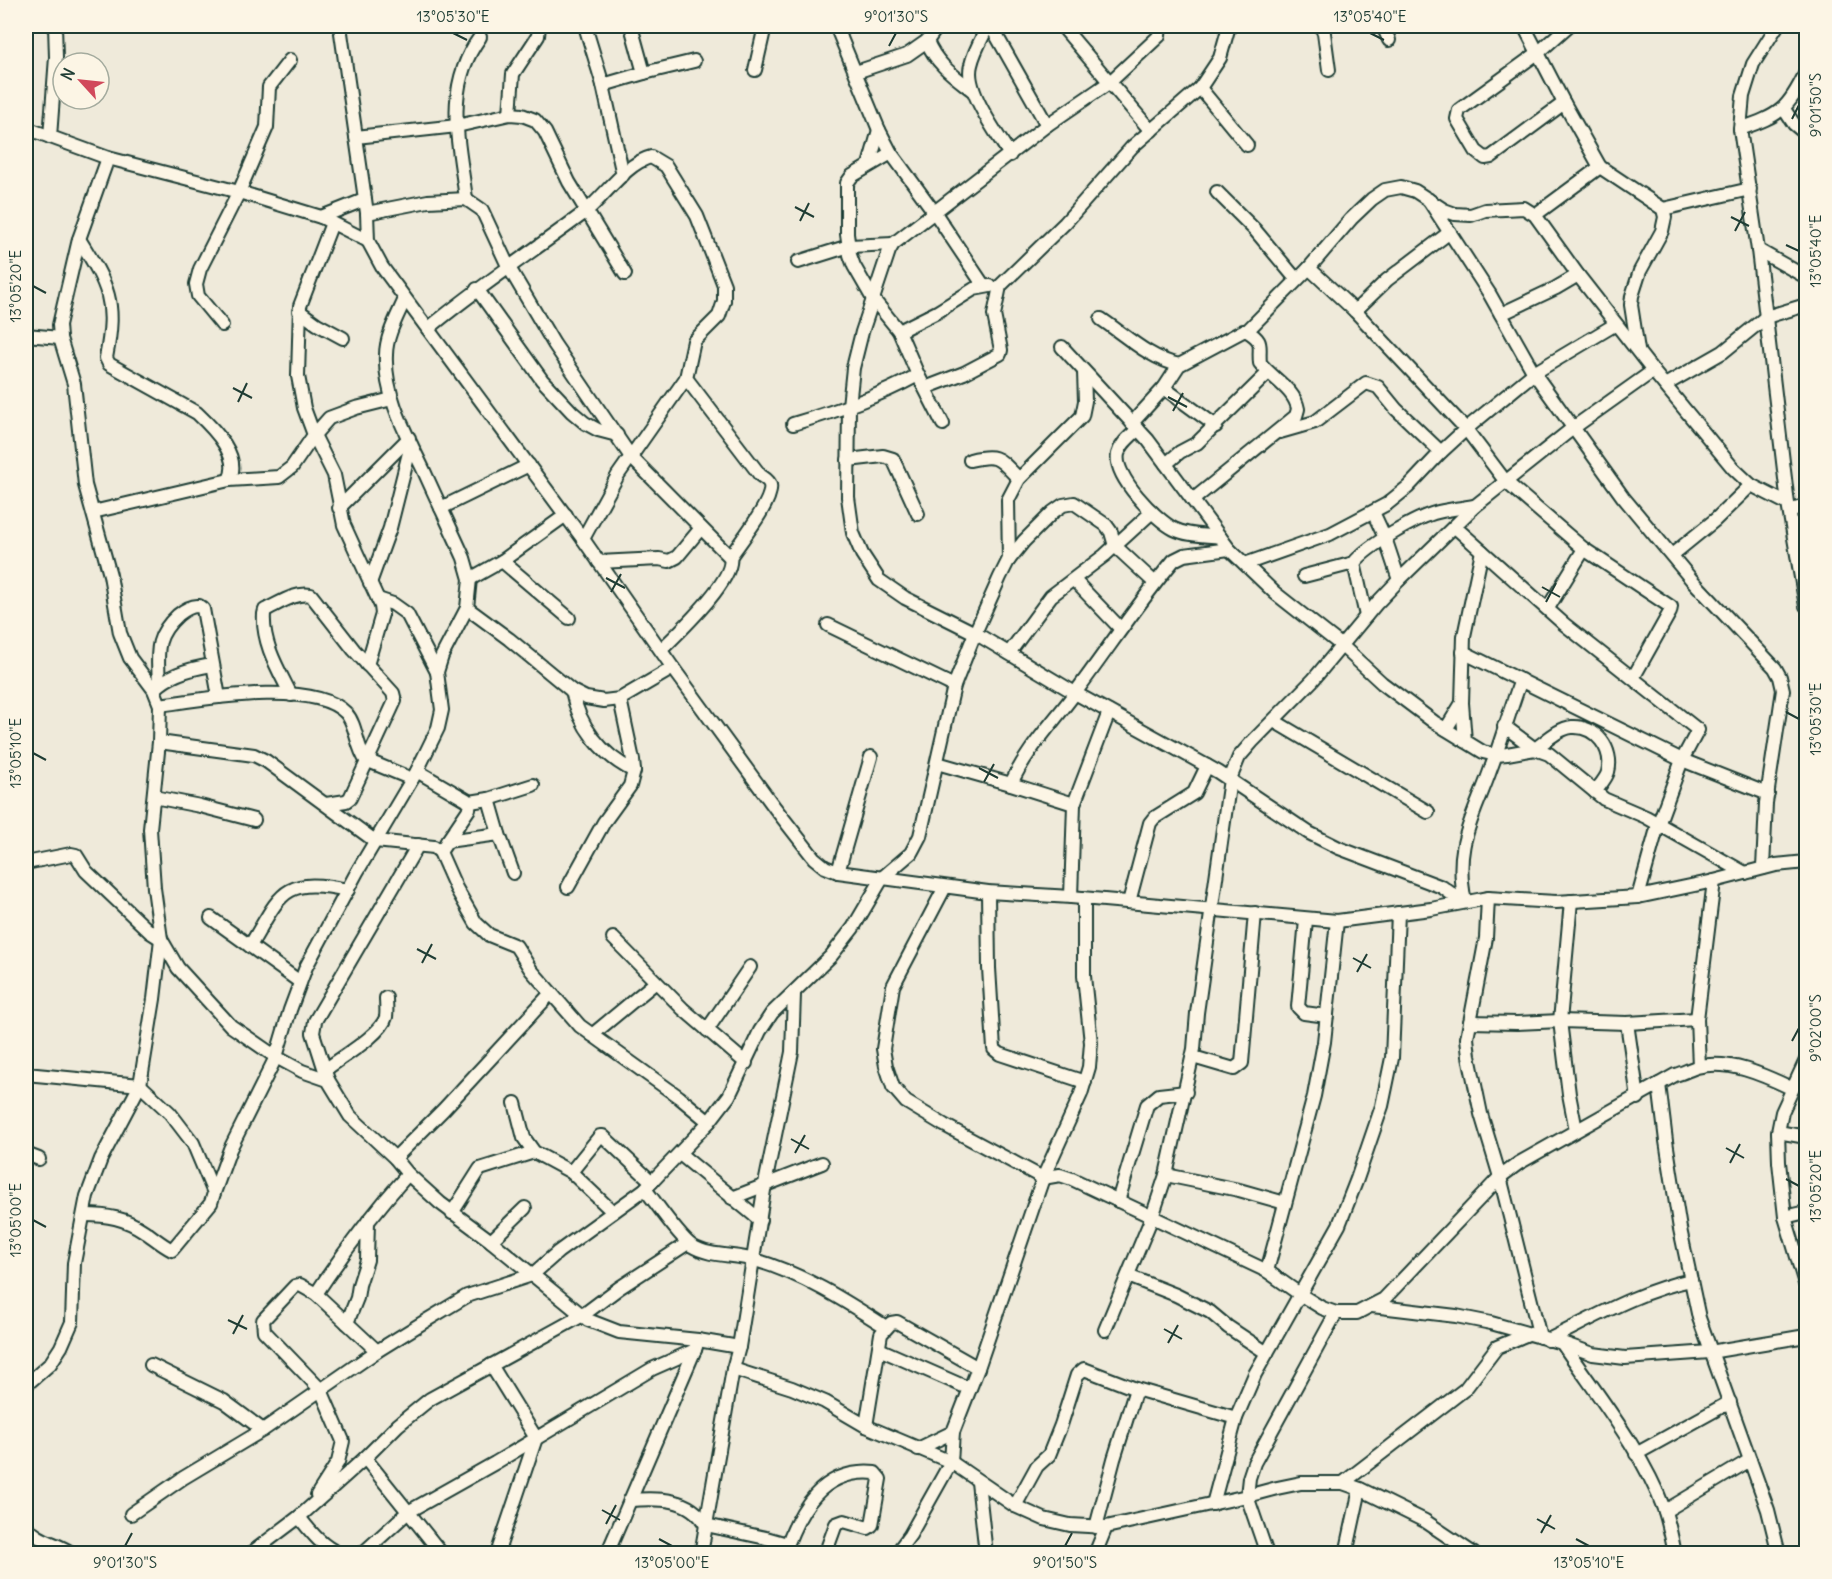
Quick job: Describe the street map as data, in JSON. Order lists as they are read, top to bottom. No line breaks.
{"north":"top left","coordinates":["13°05'30\"E","9°01'30\"S","13°05'40\"E","9°01'50\"S","13°05'20\"E","13°05'10\"E","9°02'00\"S","13°05'00\"E"]}
